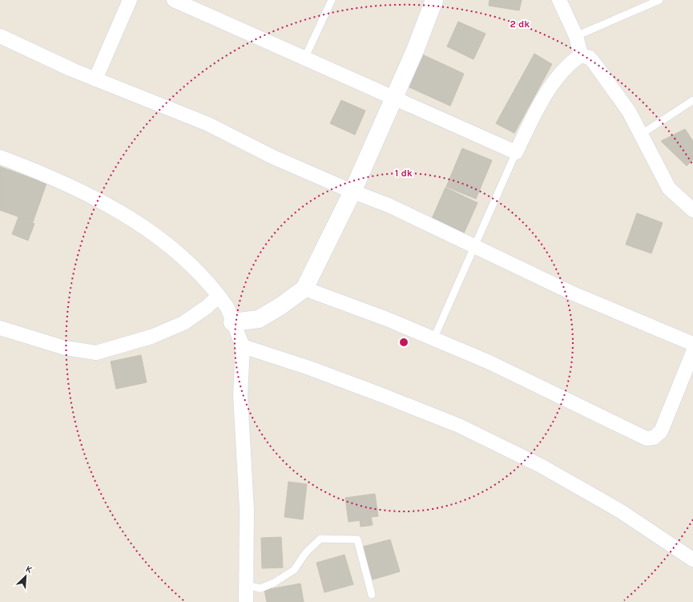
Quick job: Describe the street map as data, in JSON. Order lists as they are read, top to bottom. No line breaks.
{"north":"top right","rings":["2 dk","1 dk"]}
